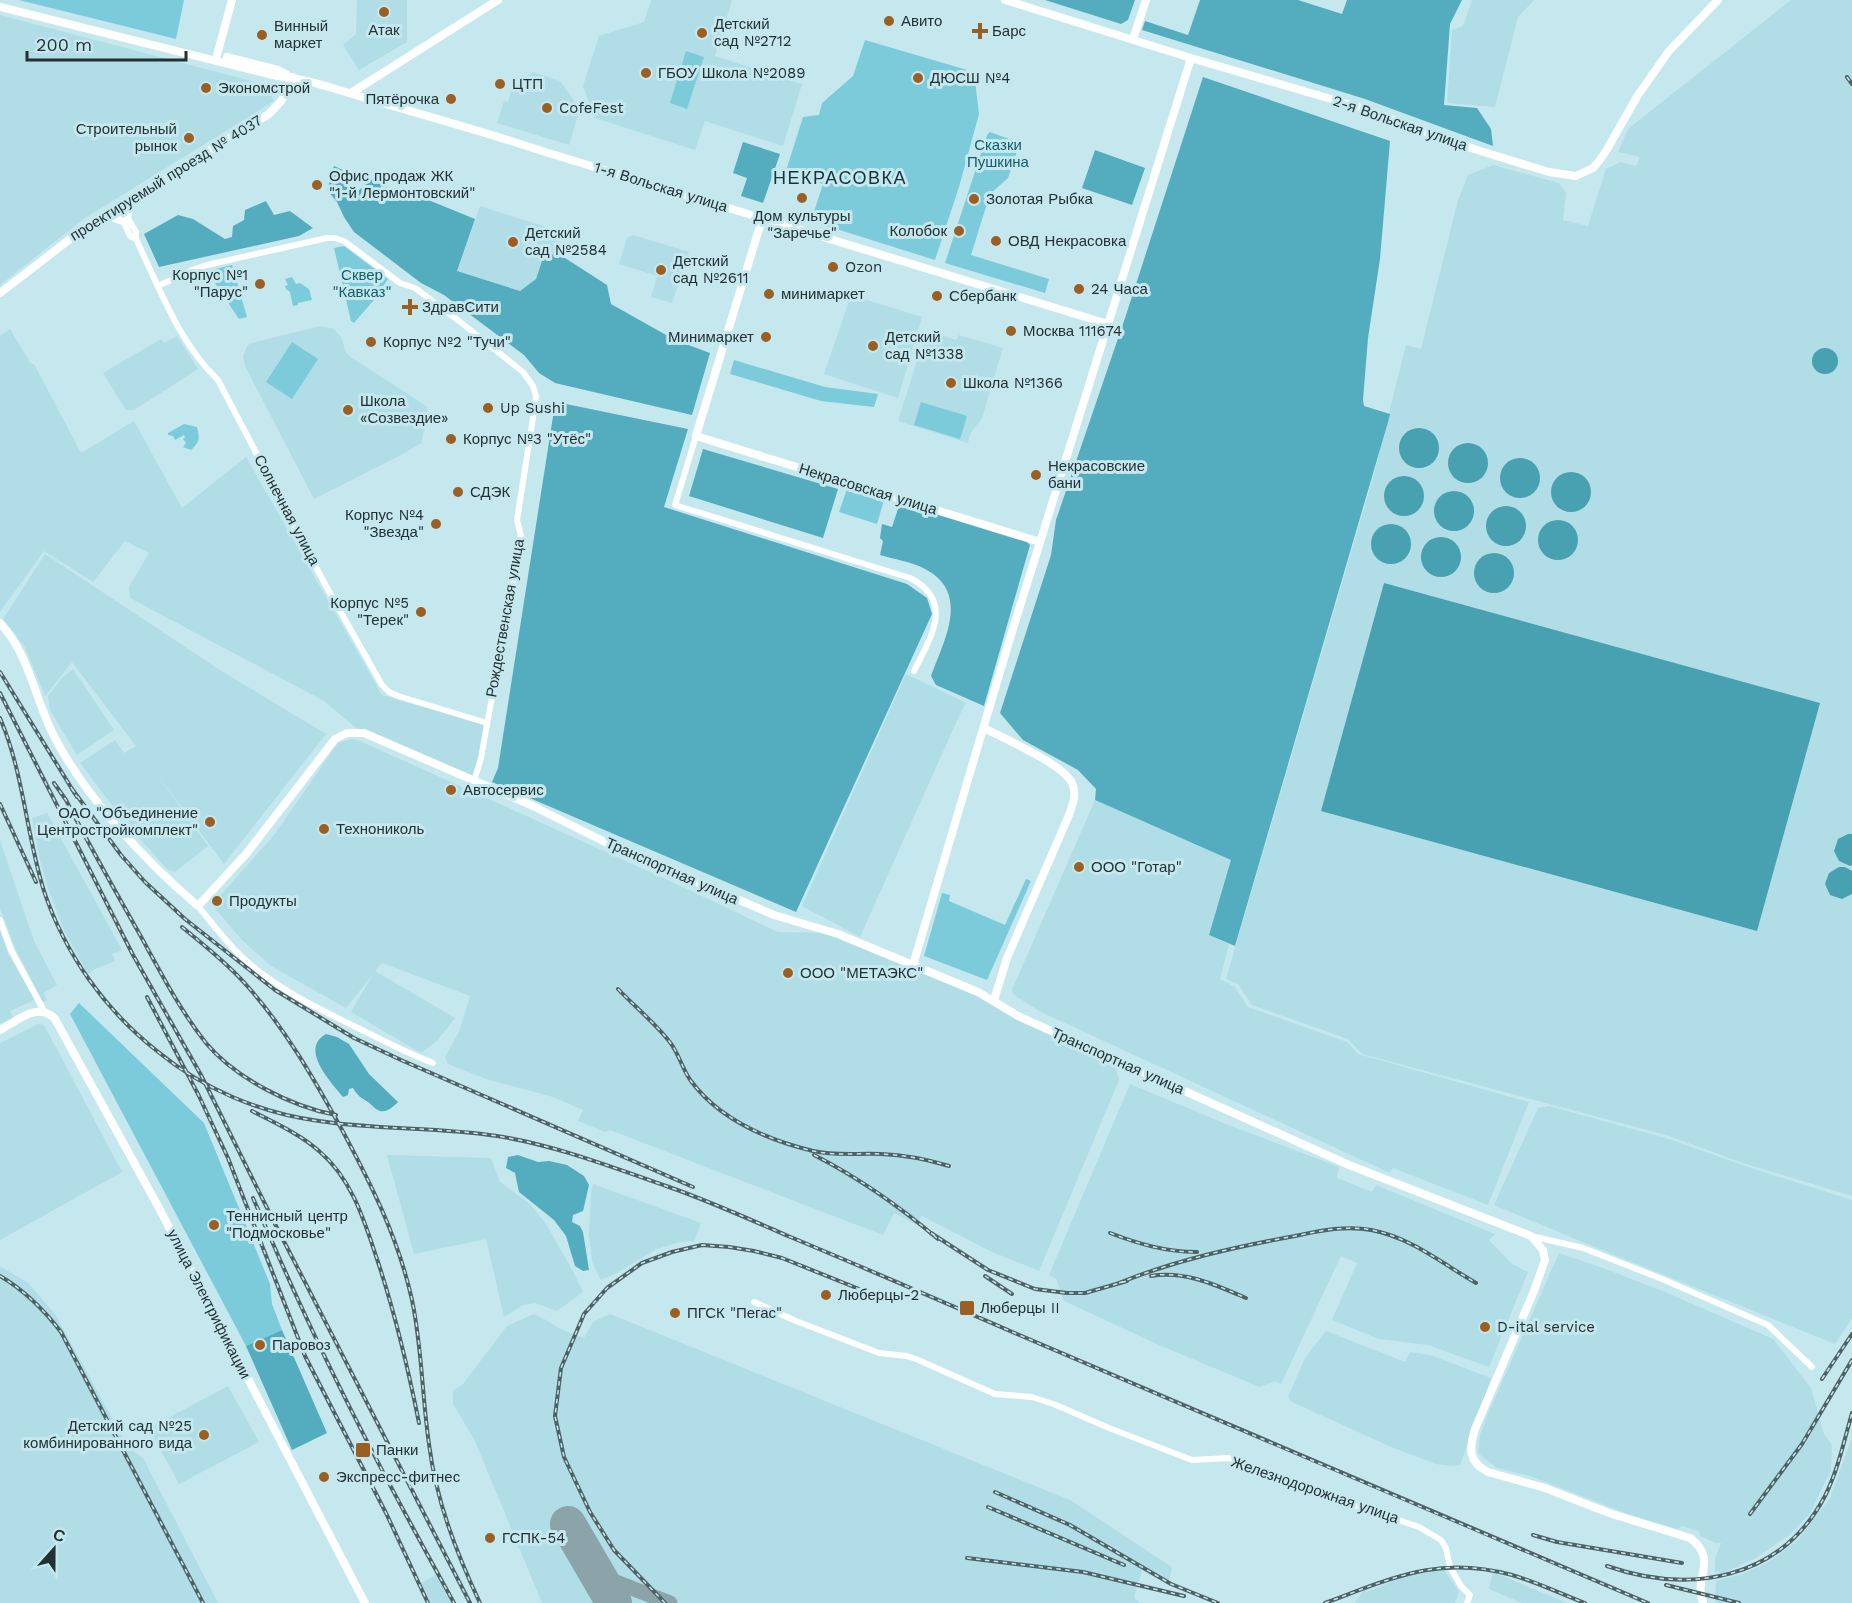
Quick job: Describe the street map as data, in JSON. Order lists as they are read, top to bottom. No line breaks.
{"streets":{"street":["2-я Вольская улица","проектируемый проезд № 4037","1-я Вольская улица","Некрасовская улица","Солнечная улица","Рождественская улица","Транспортная улица","улица Электрификации","Железнодорожная улица"]},"crossings":[["проектируемый проезд № 4037","1-я Вольская улица"],["Солнечная улица","Рождественская улица"],["Рождественская улица","Транспортная улица"]],"districts":["НЕКРАСОВКА"],"parks":["Сказки Пушкина","Сквер \"Кавказ\""],"places":{"other":["Атак","Авито","Детский сад №2712","Винный маркет","ГБОУ Школа №2089","ДЮСШ №4","ЦТП","Экономстрой","Пятёрочка","CofeFest","Строительный рынок","Офис продаж ЖК \"1-й Лермонтовский\"","Дом культуры \"Заречье\"","Золотая Рыбка","Колобок","ОВД Некрасовка","Детский сад №2584","Ozon","Детский сад №2611","Корпус №1 \"Парус\"","24 Часа","минимаркет","Сбербанк","Москва 111674","Минимаркет","Корпус №2 \"Тучи\"","Детский сад №1338","Школа №1366","Up Sushi","Школа «Созвездие»","Корпус №3 \"Утёс\"","Некрасовские бани","СДЭК","Корпус №4 \"Звезда\"","Корпус №5 \"Терек\"","Автосервис","ОАО \"Объединение Центростройкомплект\"","Технониколь","ООО \"Готар\"","Продукты","ООО \"МЕТАЭКС\"","Теннисный центр \"Подмосковье\"","Люберцы-2","ПГСК \"Пегас\"","D-ital service","Паровоз","Детский сад №25 комбинированного вида","Экспресс-фитнес","ГСПК-54"],"health":["Барс","ЗдравСити"],"transit":["Люберцы II","Панки"]},"scale_bar":"200 m","north":"top"}
